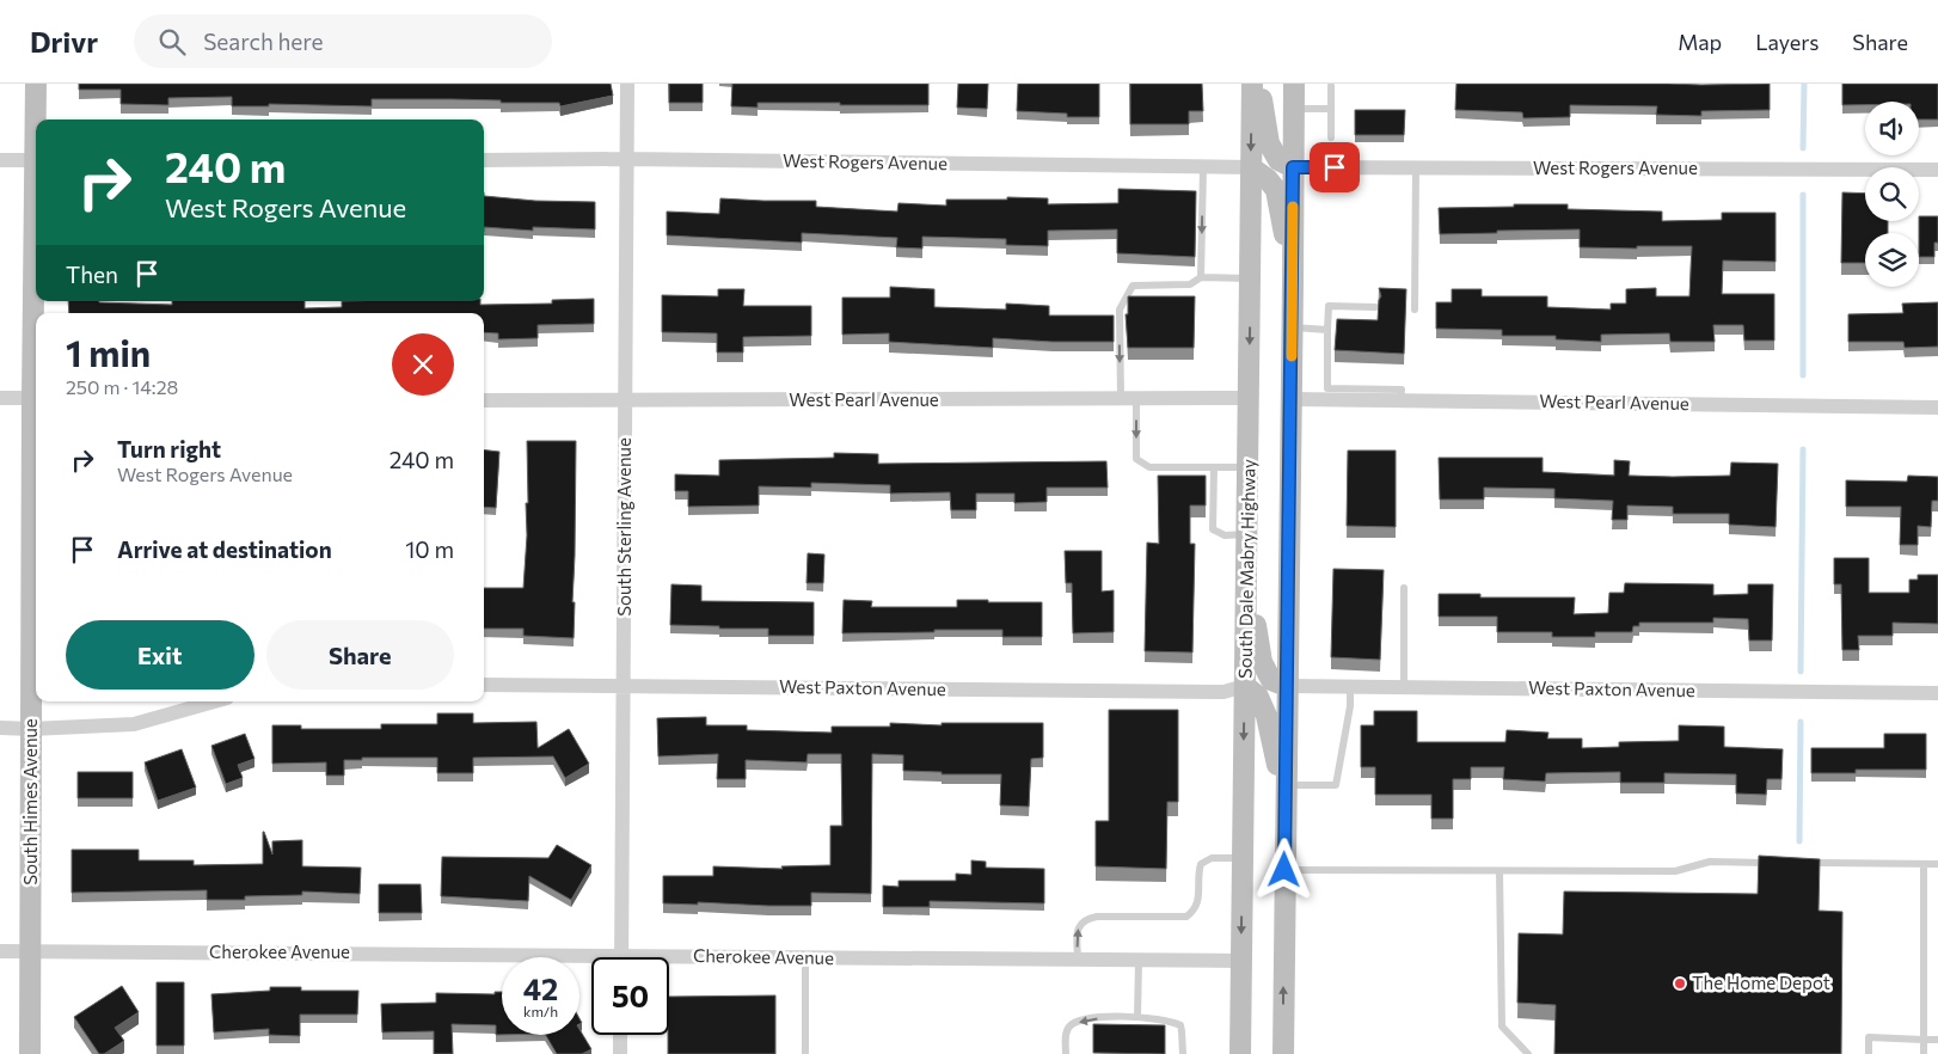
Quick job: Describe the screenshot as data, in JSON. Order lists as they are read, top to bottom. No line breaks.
{"streets":{"main road":["South Dale Mabry Highway","South Himes Avenue"],"street":["West Rogers Avenue","West Pearl Avenue","South Sterling Avenue","West Paxton Avenue","Cherokee Avenue"]},"crossings":[["West Rogers Avenue","South Sterling Avenue"],["West Rogers Avenue","South Dale Mabry Highway"],["West Pearl Avenue","South Sterling Avenue"],["West Pearl Avenue","South Dale Mabry Highway"],["South Sterling Avenue","West Paxton Avenue"],["South Sterling Avenue","Cherokee Avenue"],["South Dale Mabry Highway","West Paxton Avenue"],["South Dale Mabry Highway","Cherokee Avenue"],["South Himes Avenue","Cherokee Avenue"]],"places":["The Home Depot"],"page":{"header":"Drivr","search":"Search here","nav":["Map","Layers","Share"],"turn":["240 m","West Rogers Avenue"],"then":"Then","heading":["1 min","250 m · 14:28"],"list":[{"name":"Turn right","note":"West Rogers Avenue","value":"240 m"},{"name":"Arrive at destination","value":"10 m"}],"buttons":["Exit","Share"],"speed":"42 km/h","limit":"50"}}
